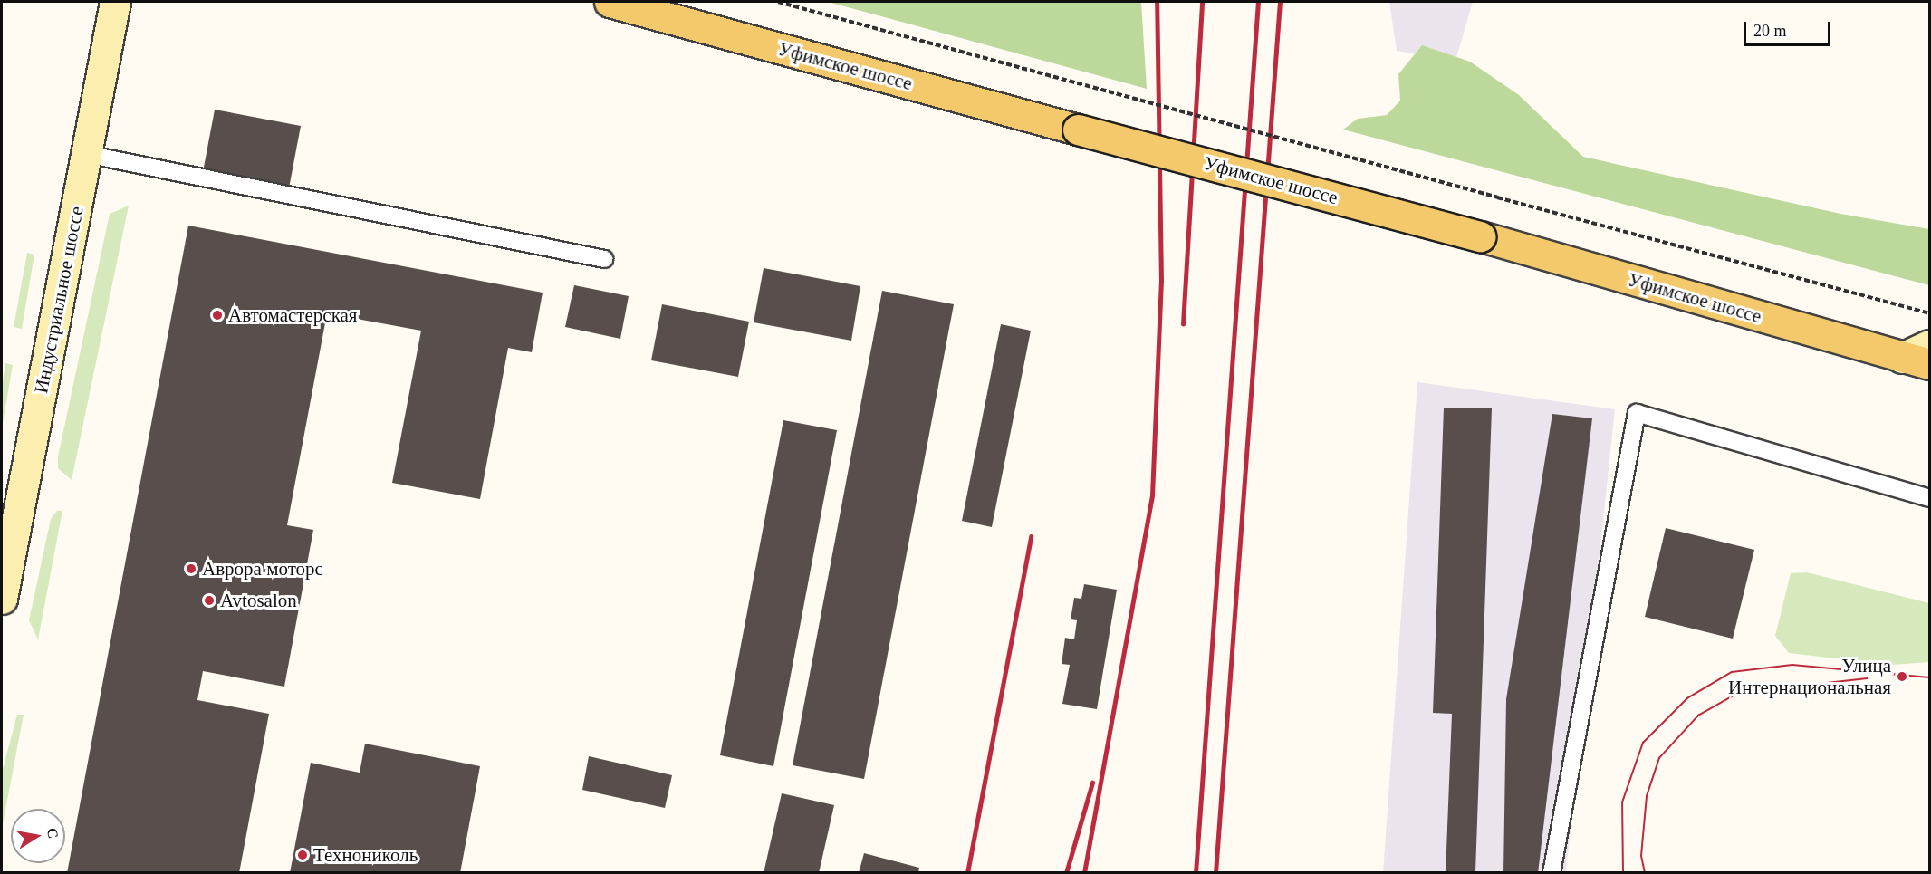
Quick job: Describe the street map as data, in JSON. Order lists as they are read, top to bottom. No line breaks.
{"streets":{"main road":["Уфимское шоссе"],"street":["Индустриальное шоссе"]},"places":["Автомастерская","Аврора моторс","Avtosalon","Улица Интернациональная","Технониколь"],"scale_bar":"20 m","north":"right"}
